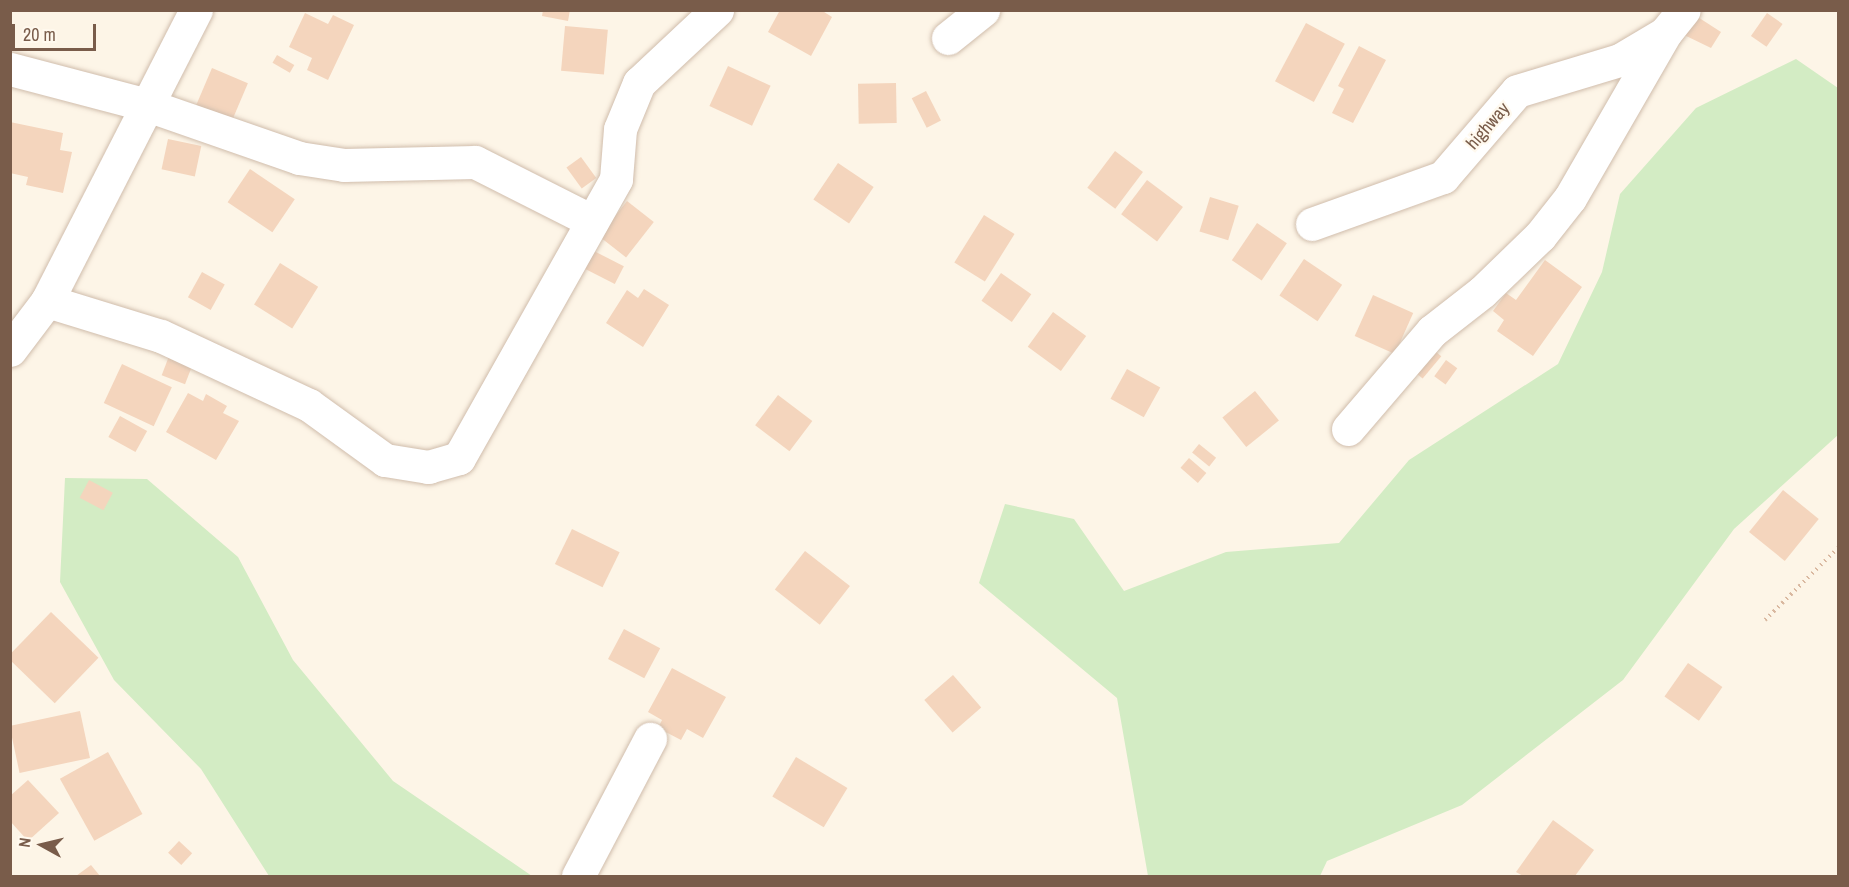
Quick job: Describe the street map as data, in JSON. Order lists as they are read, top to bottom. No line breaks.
{"streets":{"street":["highway"]},"scale_bar":"20 m","north":"left"}
